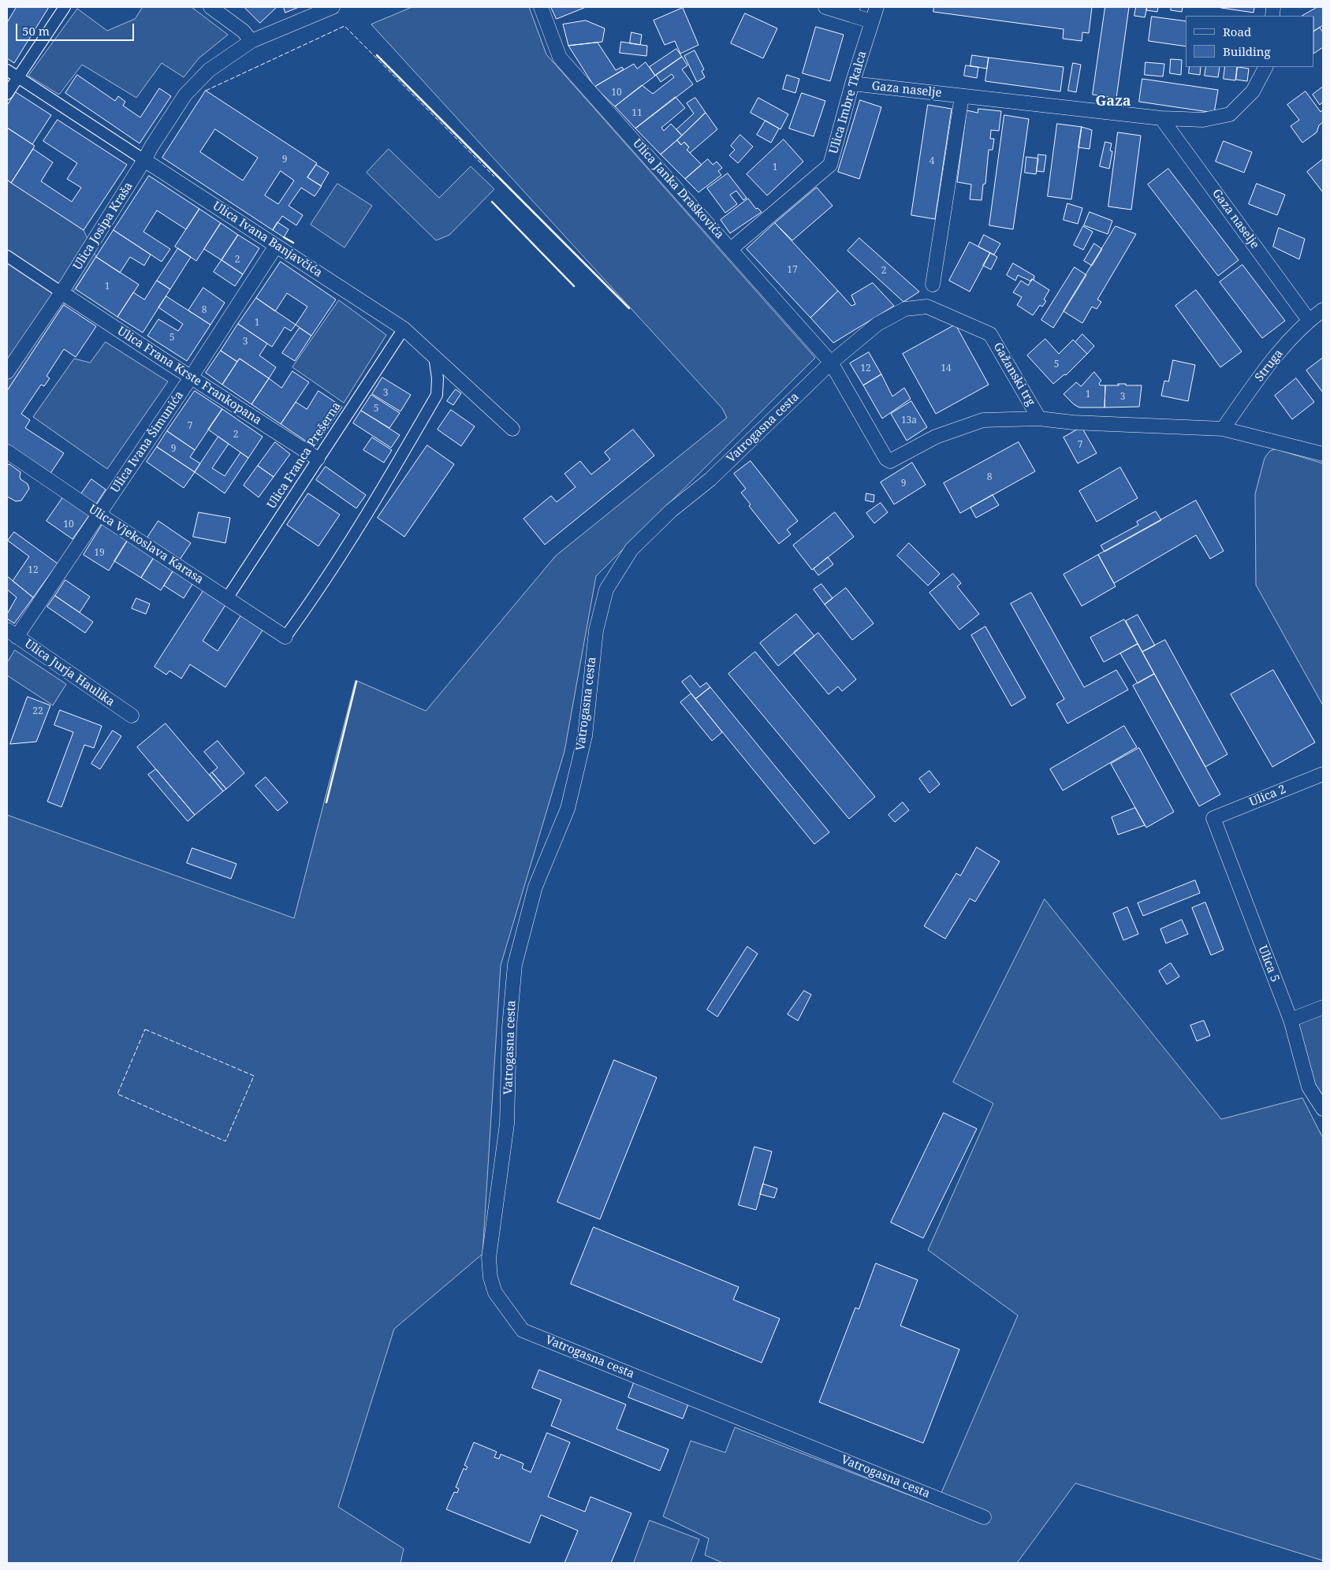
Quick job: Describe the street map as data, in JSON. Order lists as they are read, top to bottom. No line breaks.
{"streets":{"street":["Gaza naselje","Ulica Imbre Tkalca","Ulica Janka Draškovića","Ulica Josipa Kraša","Ulica Ivana Banjavčića","Struga","Gažanski trg","Ulica Frana Krste Frankopana","Vatrogasna cesta","Ulica Ivana Šimunića","Ulica Franca Prešerna","Ulica Vjekoslava Karasa","Ulica Jurja Haulika","Ulica 2","Ulica 5"]},"crossings":[["Gaza naselje","Ulica Imbre Tkalca"],["Gaza naselje","Struga"],["Ulica Imbre Tkalca","Ulica Janka Draškovića"],["Ulica Janka Draškovića","Gažanski trg"],["Ulica Janka Draškovića","Vatrogasna cesta"],["Ulica Josipa Kraša","Ulica Ivana Banjavčića"],["Ulica Josipa Kraša","Ulica Frana Krste Frankopana"],["Ulica Ivana Banjavčića","Ulica Ivana Šimunića"],["Ulica Ivana Banjavčića","Ulica Franca Prešerna"],["Gažanski trg","Vatrogasna cesta"],["Ulica Frana Krste Frankopana","Ulica Ivana Šimunića"],["Ulica Frana Krste Frankopana","Ulica Franca Prešerna"],["Ulica Ivana Šimunića","Ulica Vjekoslava Karasa"],["Ulica Ivana Šimunića","Ulica Jurja Haulika"],["Ulica Franca Prešerna","Ulica Vjekoslava Karasa"],["Ulica 2","Ulica 5"]],"districts":["Gaza"],"house_numbers":["10","11","9","4","1","2","17","2","1","8","1","5","3","5","12","14","3","1","3","5","13a","7","2","7","9","8","9","10","19","12","22"],"legend":["Road","Building"],"scale_bar":"50 m"}
